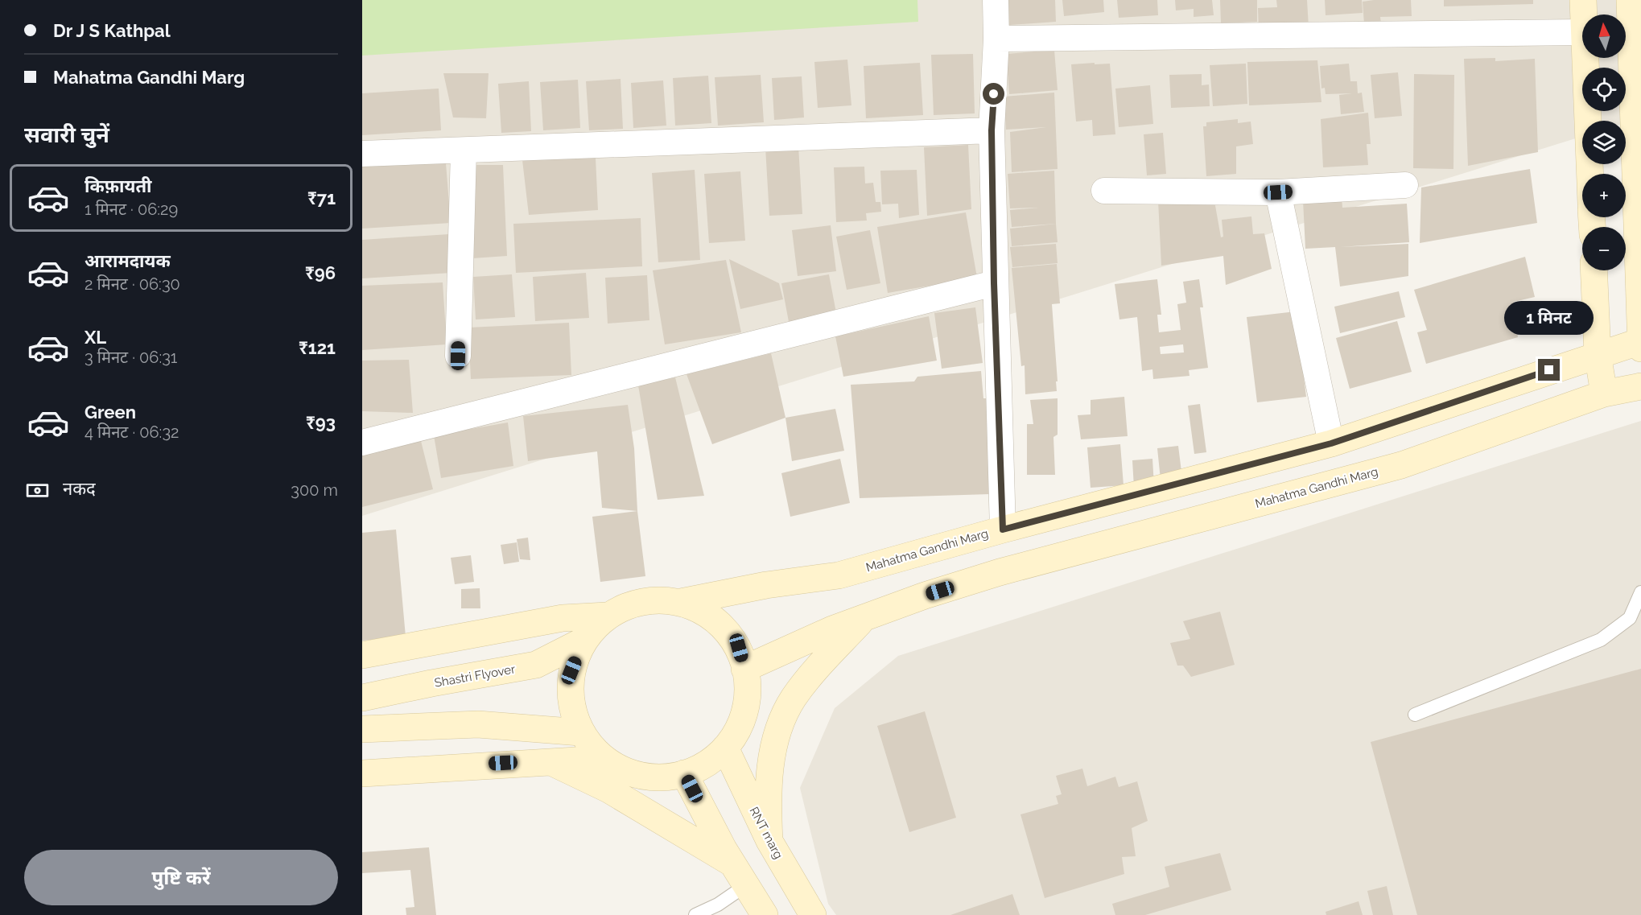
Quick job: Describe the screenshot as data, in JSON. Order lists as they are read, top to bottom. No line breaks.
{"streets":{"main road":["Mahatma Gandhi Marg","Shastri Flyover","RNT marg"]},"north":"top","page":{"banner":["Dr J S Kathpal","Mahatma Gandhi Marg"],"map_buttons":["+","−"],"heading":"सवारी चुनें","list":[{"name":"किफ़ायती","note":"1 मिनट · 06:29","value":"₹71"},{"name":"आरामदायक","note":"2 मिनट · 06:30","value":"₹96"},{"name":"XL","note":"3 मिनट · 06:31","value":"₹121"},{"name":"Green","note":"4 मिनट · 06:32","value":"₹93"}],"bubble":"1 मिनट","pay":["नकद","300 m"],"buttons":"पुष्टि करें"}}
